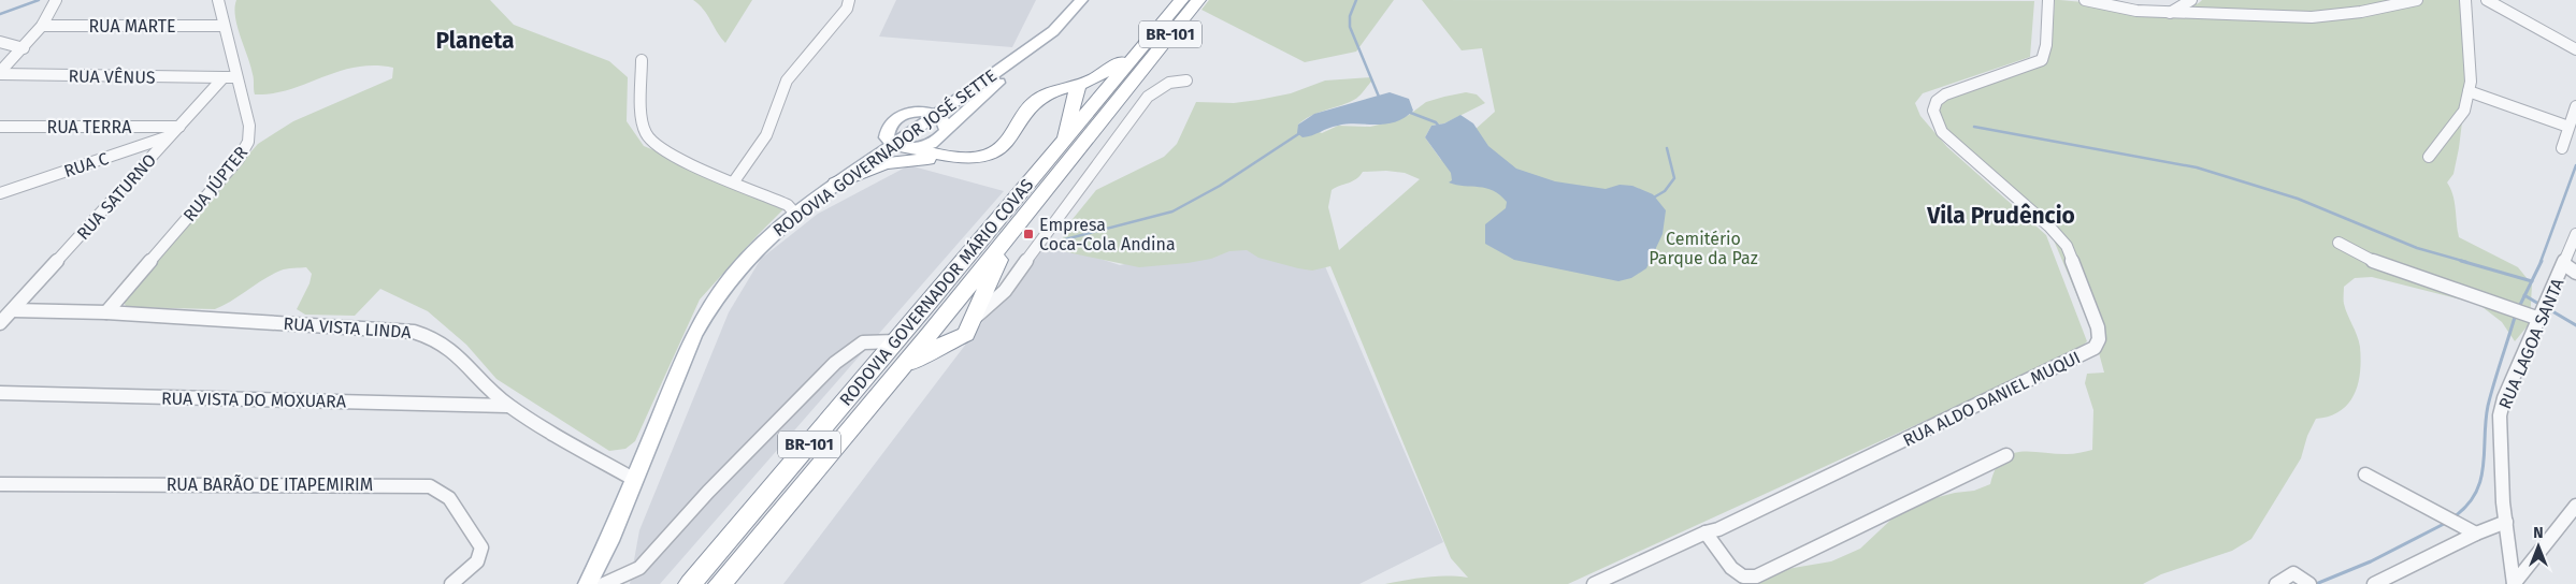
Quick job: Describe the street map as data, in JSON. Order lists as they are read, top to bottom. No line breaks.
{"streets":{"highway":["BR-101","RODOVIA GOVERNADOR MÁRIO COVAS"],"main road":["RODOVIA GOVERNADOR JOSÉ SETTE"],"street":["RUA MARTE","RUA VÊNUS","RUA TERRA","RUA C","RUA JÚPTER","RUA SATURNO","RUA VISTA LINDA","RUA LAGOA SANTA","RUA ALDO DANIEL MUQUI","RUA VISTA DO MOXUARA","RUA BARÃO DE ITAPEMIRIM"]},"crossings":[["RUA MARTE","RUA JÚPTER"],["RUA VÊNUS","RUA JÚPTER"],["RUA VÊNUS","RUA SATURNO"],["RUA TERRA","RUA C"],["RUA TERRA","RUA SATURNO"],["RODOVIA GOVERNADOR JOSÉ SETTE","RUA VISTA LINDA"],["RUA C","RUA SATURNO"],["RUA JÚPTER","RUA SATURNO"],["RUA JÚPTER","RUA VISTA LINDA"],["RUA SATURNO","RUA VISTA LINDA"],["RUA VISTA LINDA","RUA VISTA DO MOXUARA"]],"districts":["Planeta","Vila Prudêncio"],"parks":["Cemitério Parque da Paz"],"places":{"transit":["Empresa Coca-Cola Andina"]},"north":"top"}
